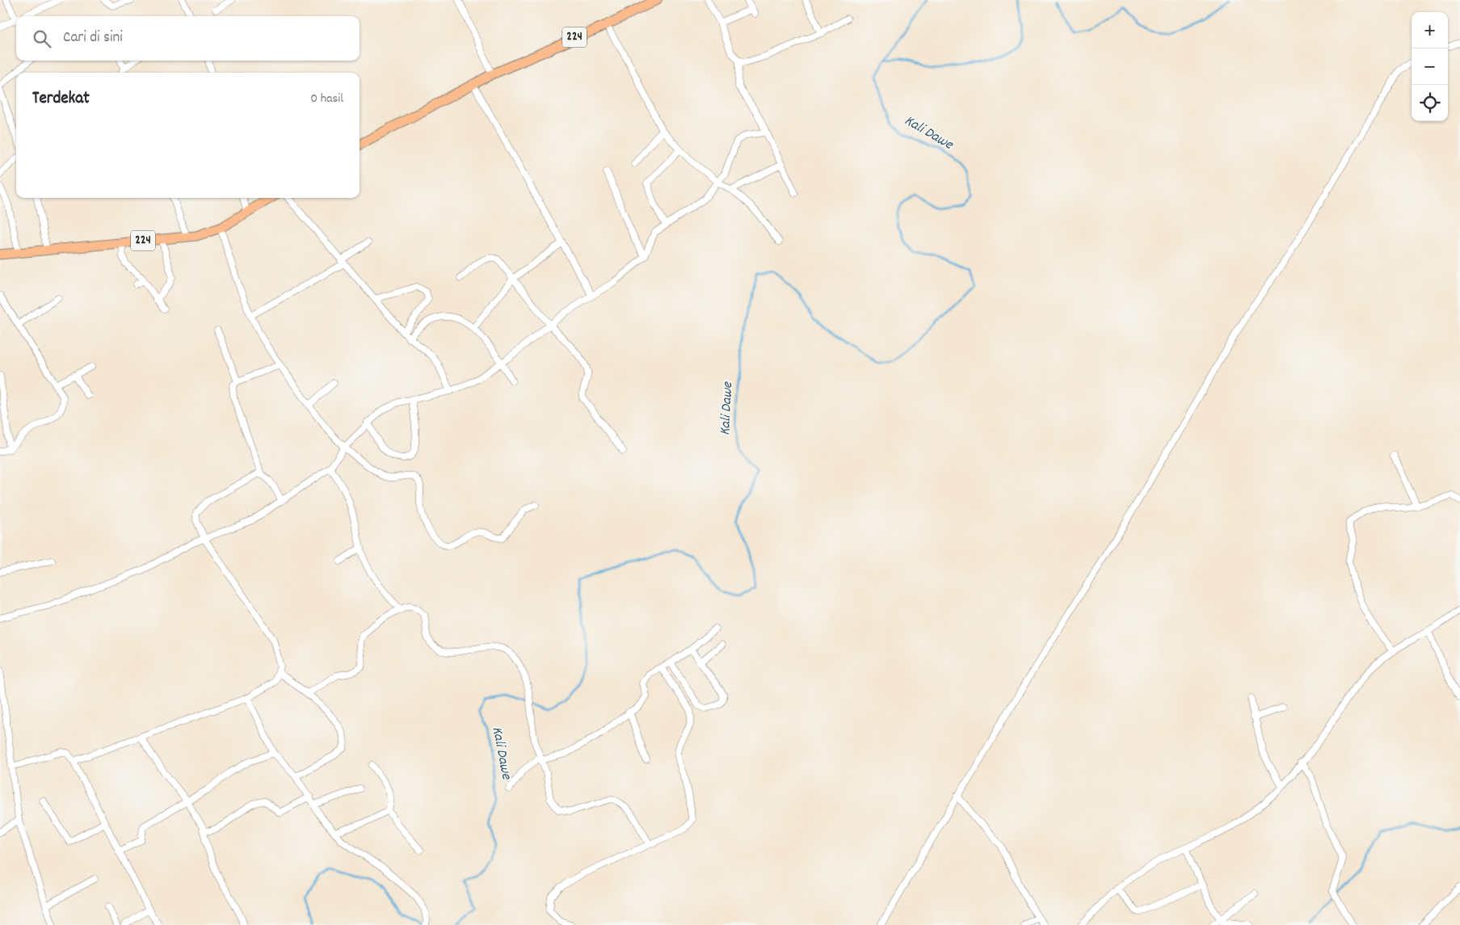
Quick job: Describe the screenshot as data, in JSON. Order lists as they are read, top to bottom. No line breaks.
{"streets":{"main road":["224"]},"water":["Kali Dawe"],"page":{"map_buttons":["+","−"],"search":"Cari di sini","heading":["Terdekat","0 hasil"]}}
